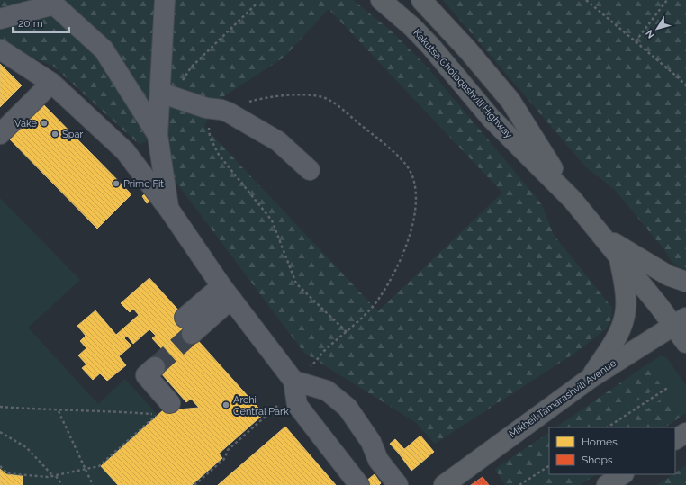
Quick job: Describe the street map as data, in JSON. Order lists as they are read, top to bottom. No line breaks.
{"streets":{"main road":["Kakutsa Choloqashvili Highway","Mikheil Tamarashvili Avenue"]},"crossings":[["Kakutsa Choloqashvili Highway","Mikheil Tamarashvili Avenue"]],"places":["Vake","Spar","Prime Fit","Archi Central Park"],"legend":["Homes","Shops"],"scale_bar":"20 m","north":"bottom left"}
